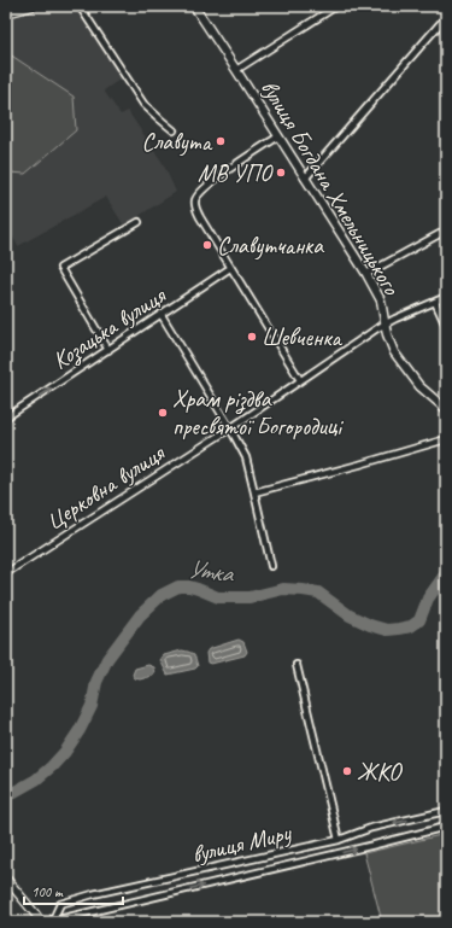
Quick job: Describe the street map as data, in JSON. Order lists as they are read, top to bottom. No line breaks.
{"streets":{"main road":["вулиця Богдана Хмельницького"],"street":["Козацька вулиця","Церковна вулиця","вулиця Миру"]},"crossings":[["вулиця Богдана Хмельницького","Церковна вулиця"]],"one_way":["Козацька вулиця"],"water":["Утка"],"places":["Славута","МВ УПО","Славутчанка","Шевченка","Храм різдва пресвятої Богородиці","ЖКО"],"scale_bar":"100 m"}
